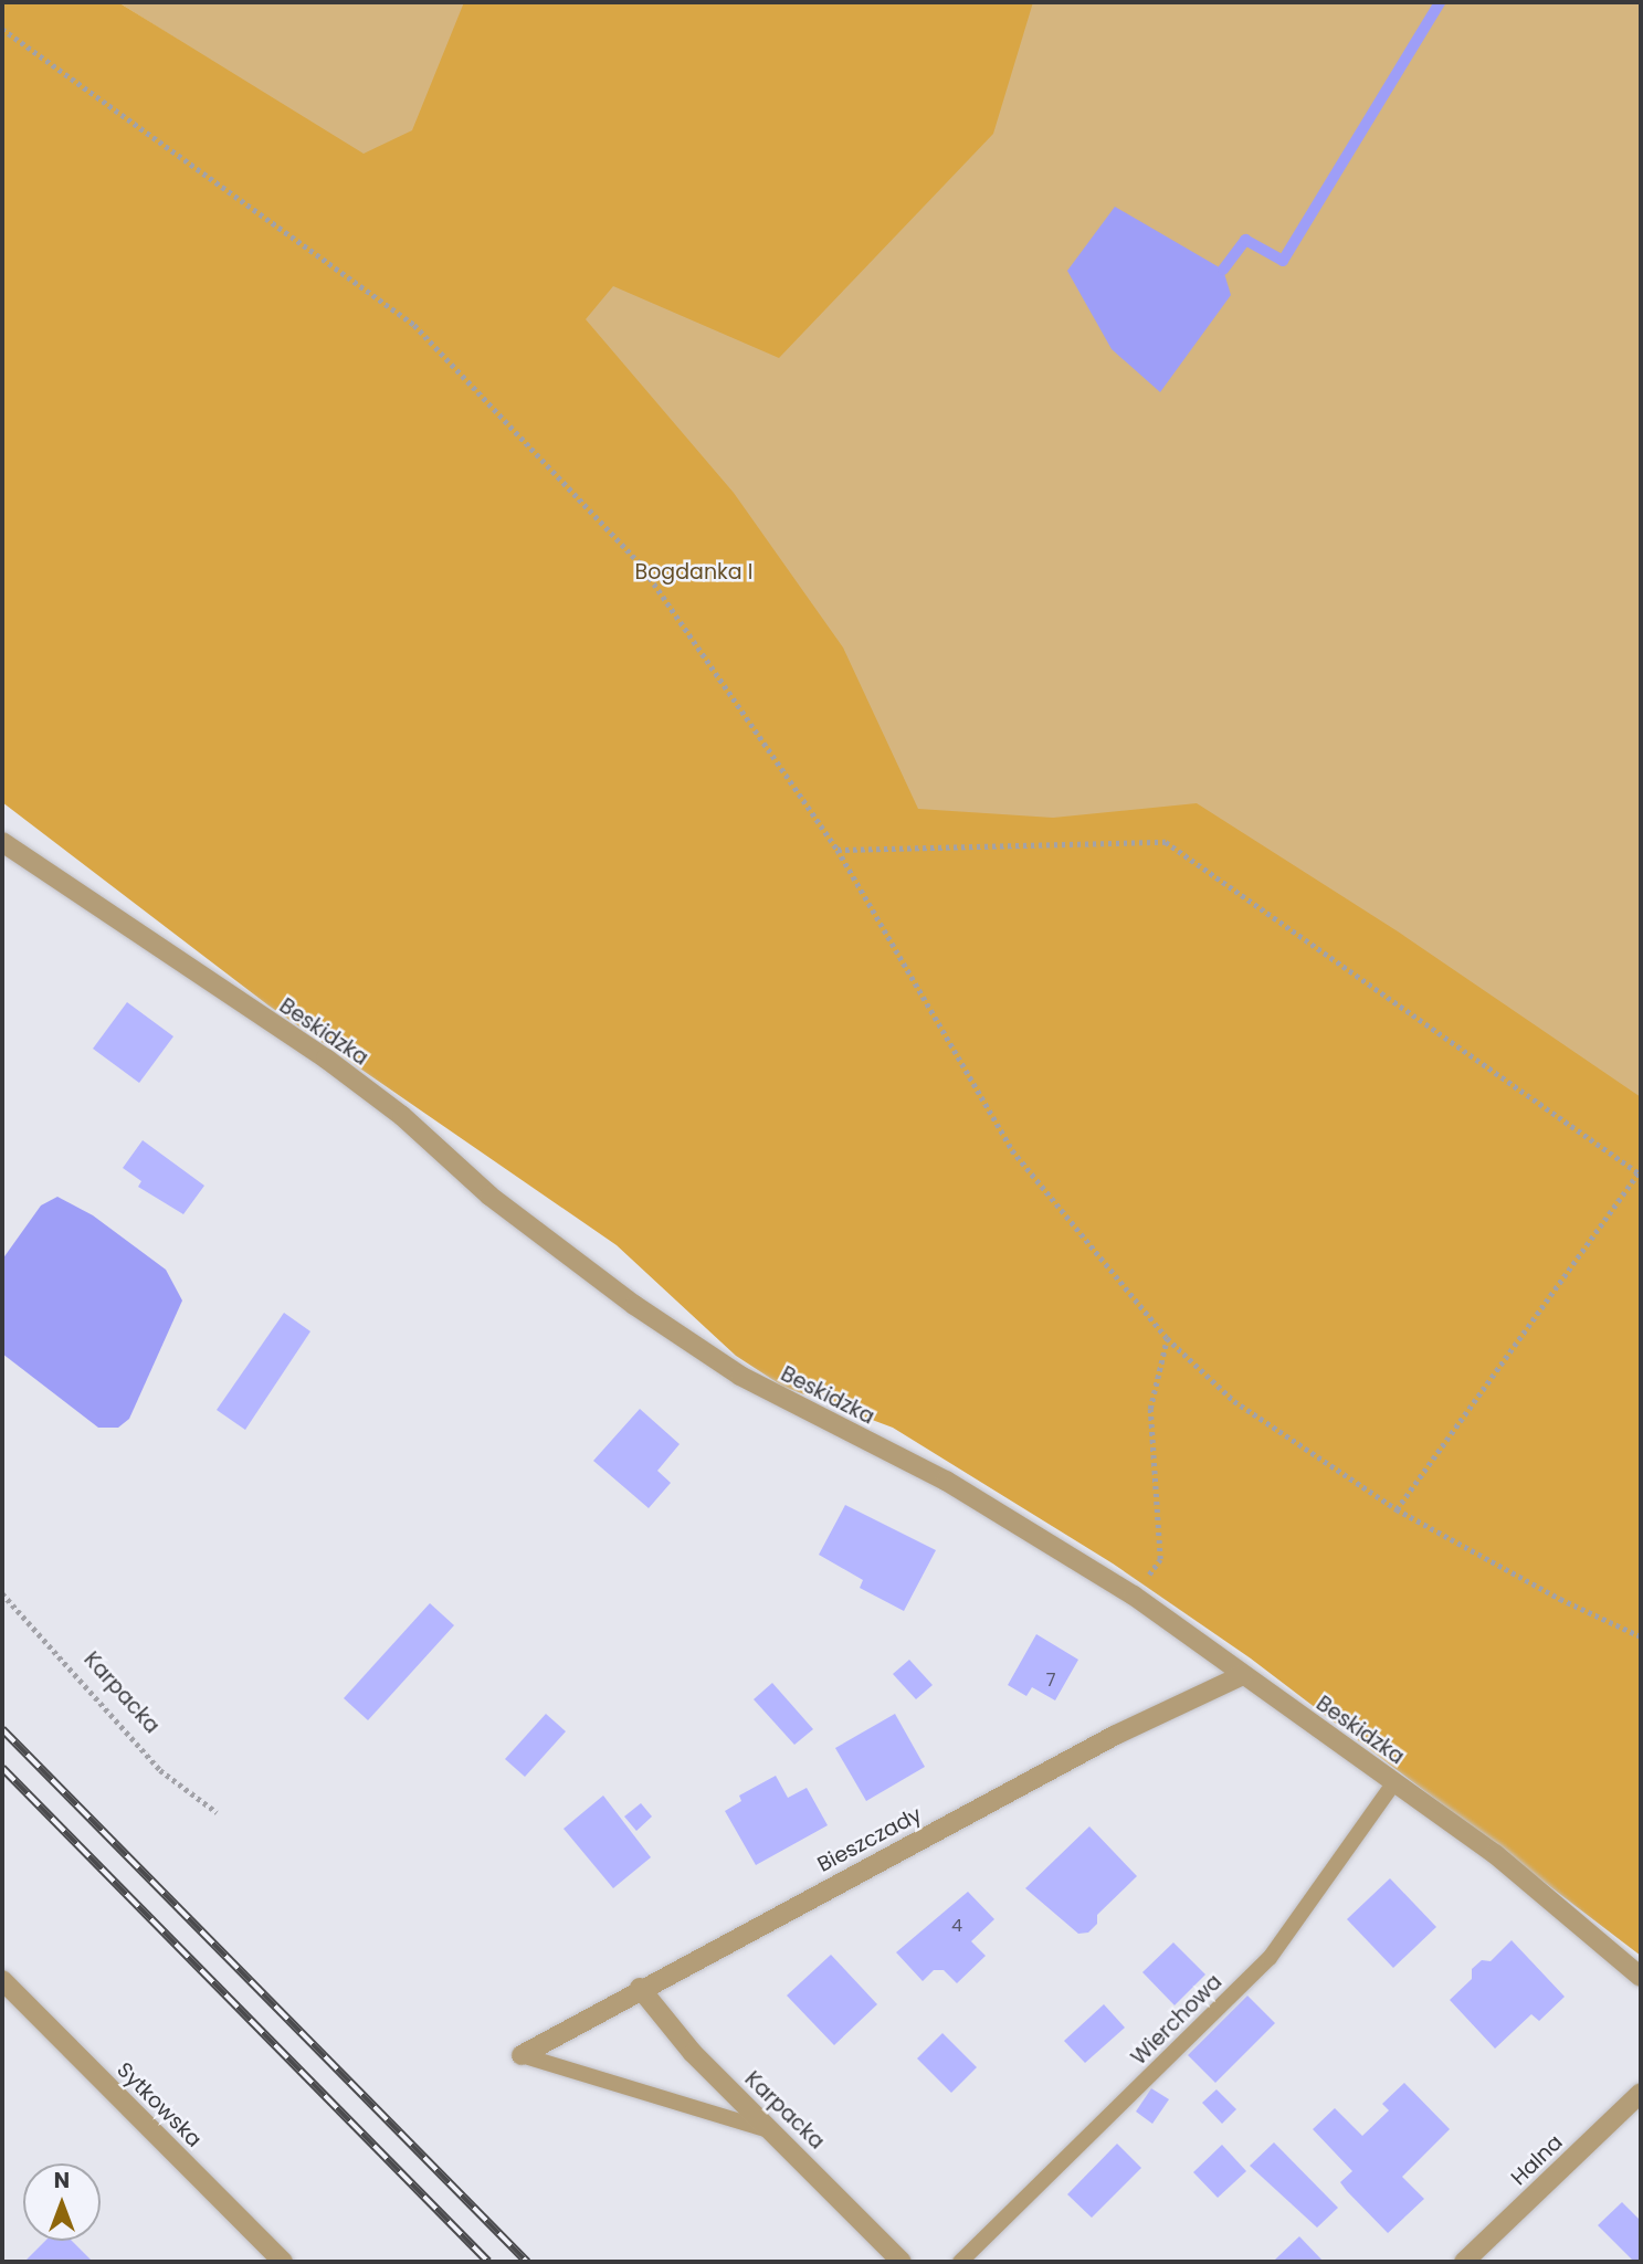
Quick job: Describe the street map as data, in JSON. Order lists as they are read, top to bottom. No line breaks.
{"streets":{"street":["Beskidzka","Karpacka","Bieszczady","Sytkowska","Halna"],"lane":["Wierchowa"]},"crossings":[["Beskidzka","Bieszczady"],["Beskidzka","Wierchowa"],["Karpacka","Bieszczady"]],"parks":["Bogdanka I"],"house_numbers":["7","4"],"north":"top"}
